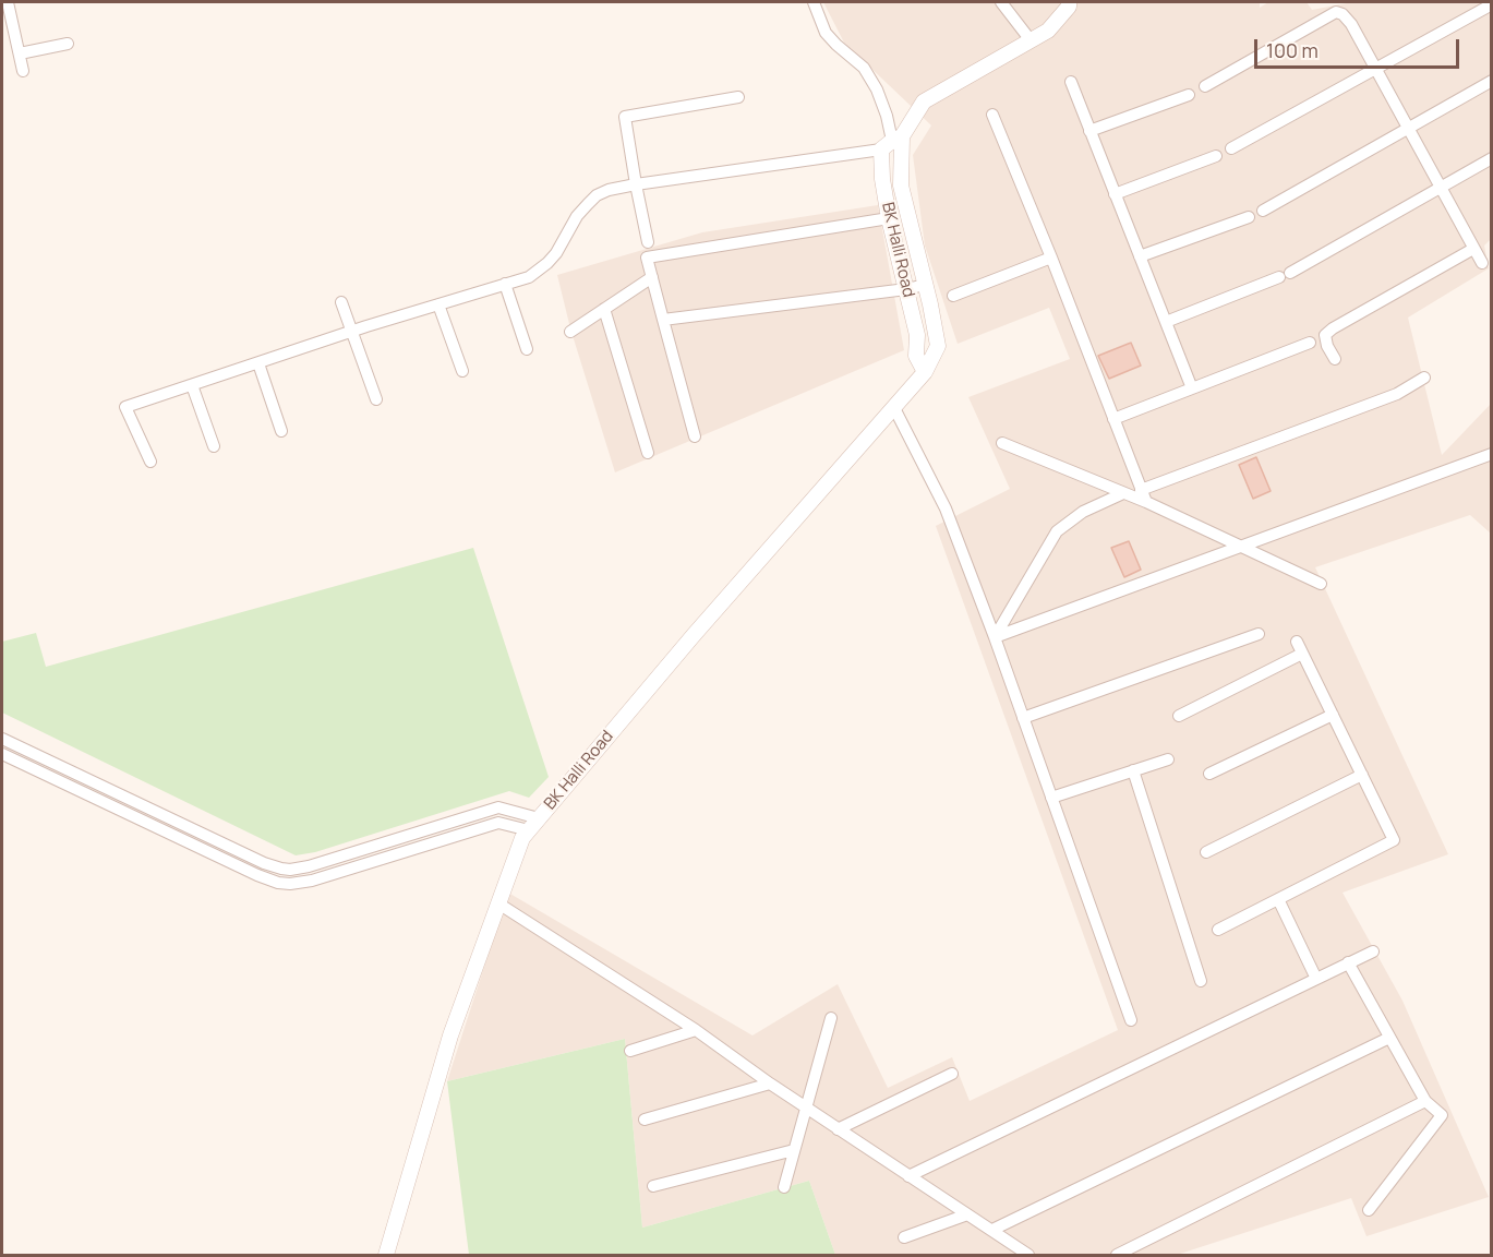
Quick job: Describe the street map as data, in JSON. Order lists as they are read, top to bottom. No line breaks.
{"streets":{"main road":["BK Halli Road"]},"scale_bar":"100 m"}
